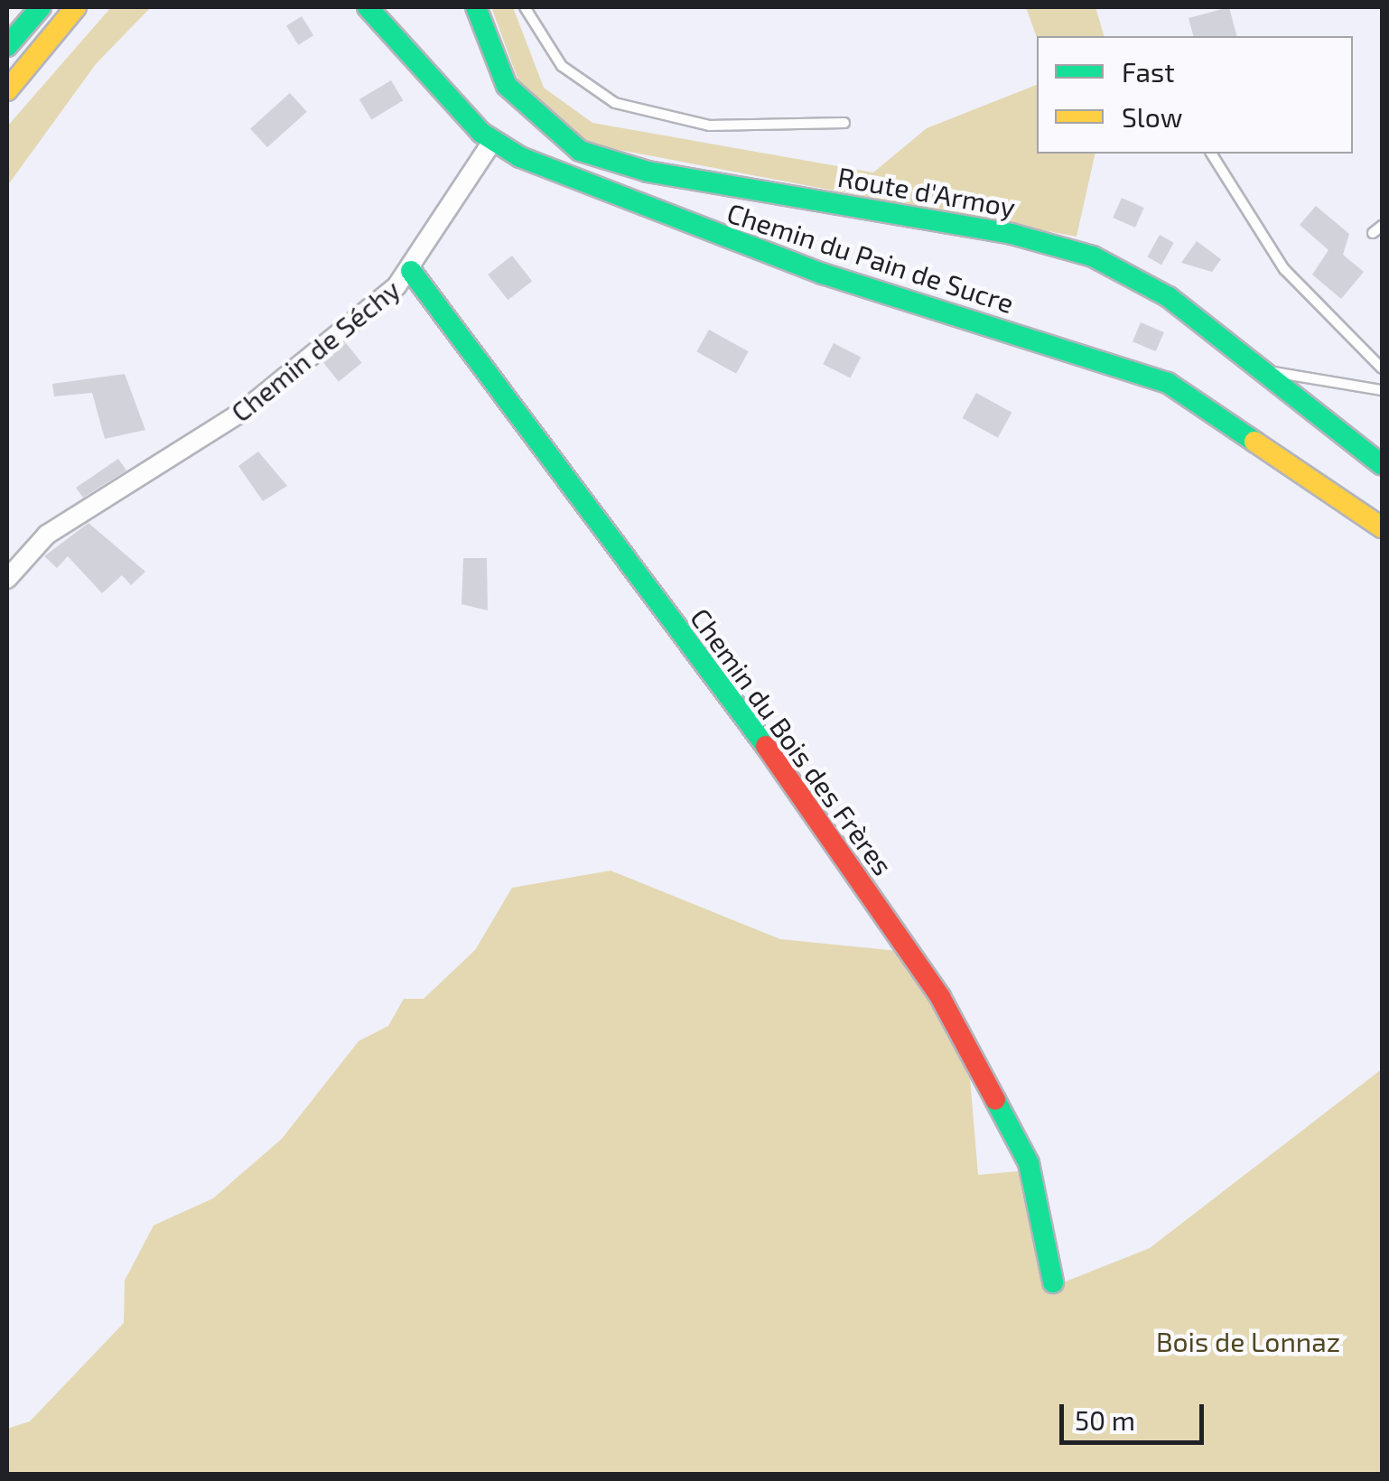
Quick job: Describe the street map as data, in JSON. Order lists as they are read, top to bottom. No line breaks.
{"streets":{"main road":["Route d'Armoy","Chemin du Pain de Sucre","Chemin du Bois des Frères"],"street":["Chemin de Séchy"]},"crossings":[["Chemin du Pain de Sucre","Chemin de Séchy"],["Chemin de Séchy","Chemin du Bois des Frères"]],"parks":["Bois de Lonnaz"],"legend":["Fast","Slow"],"scale_bar":"50 m"}
